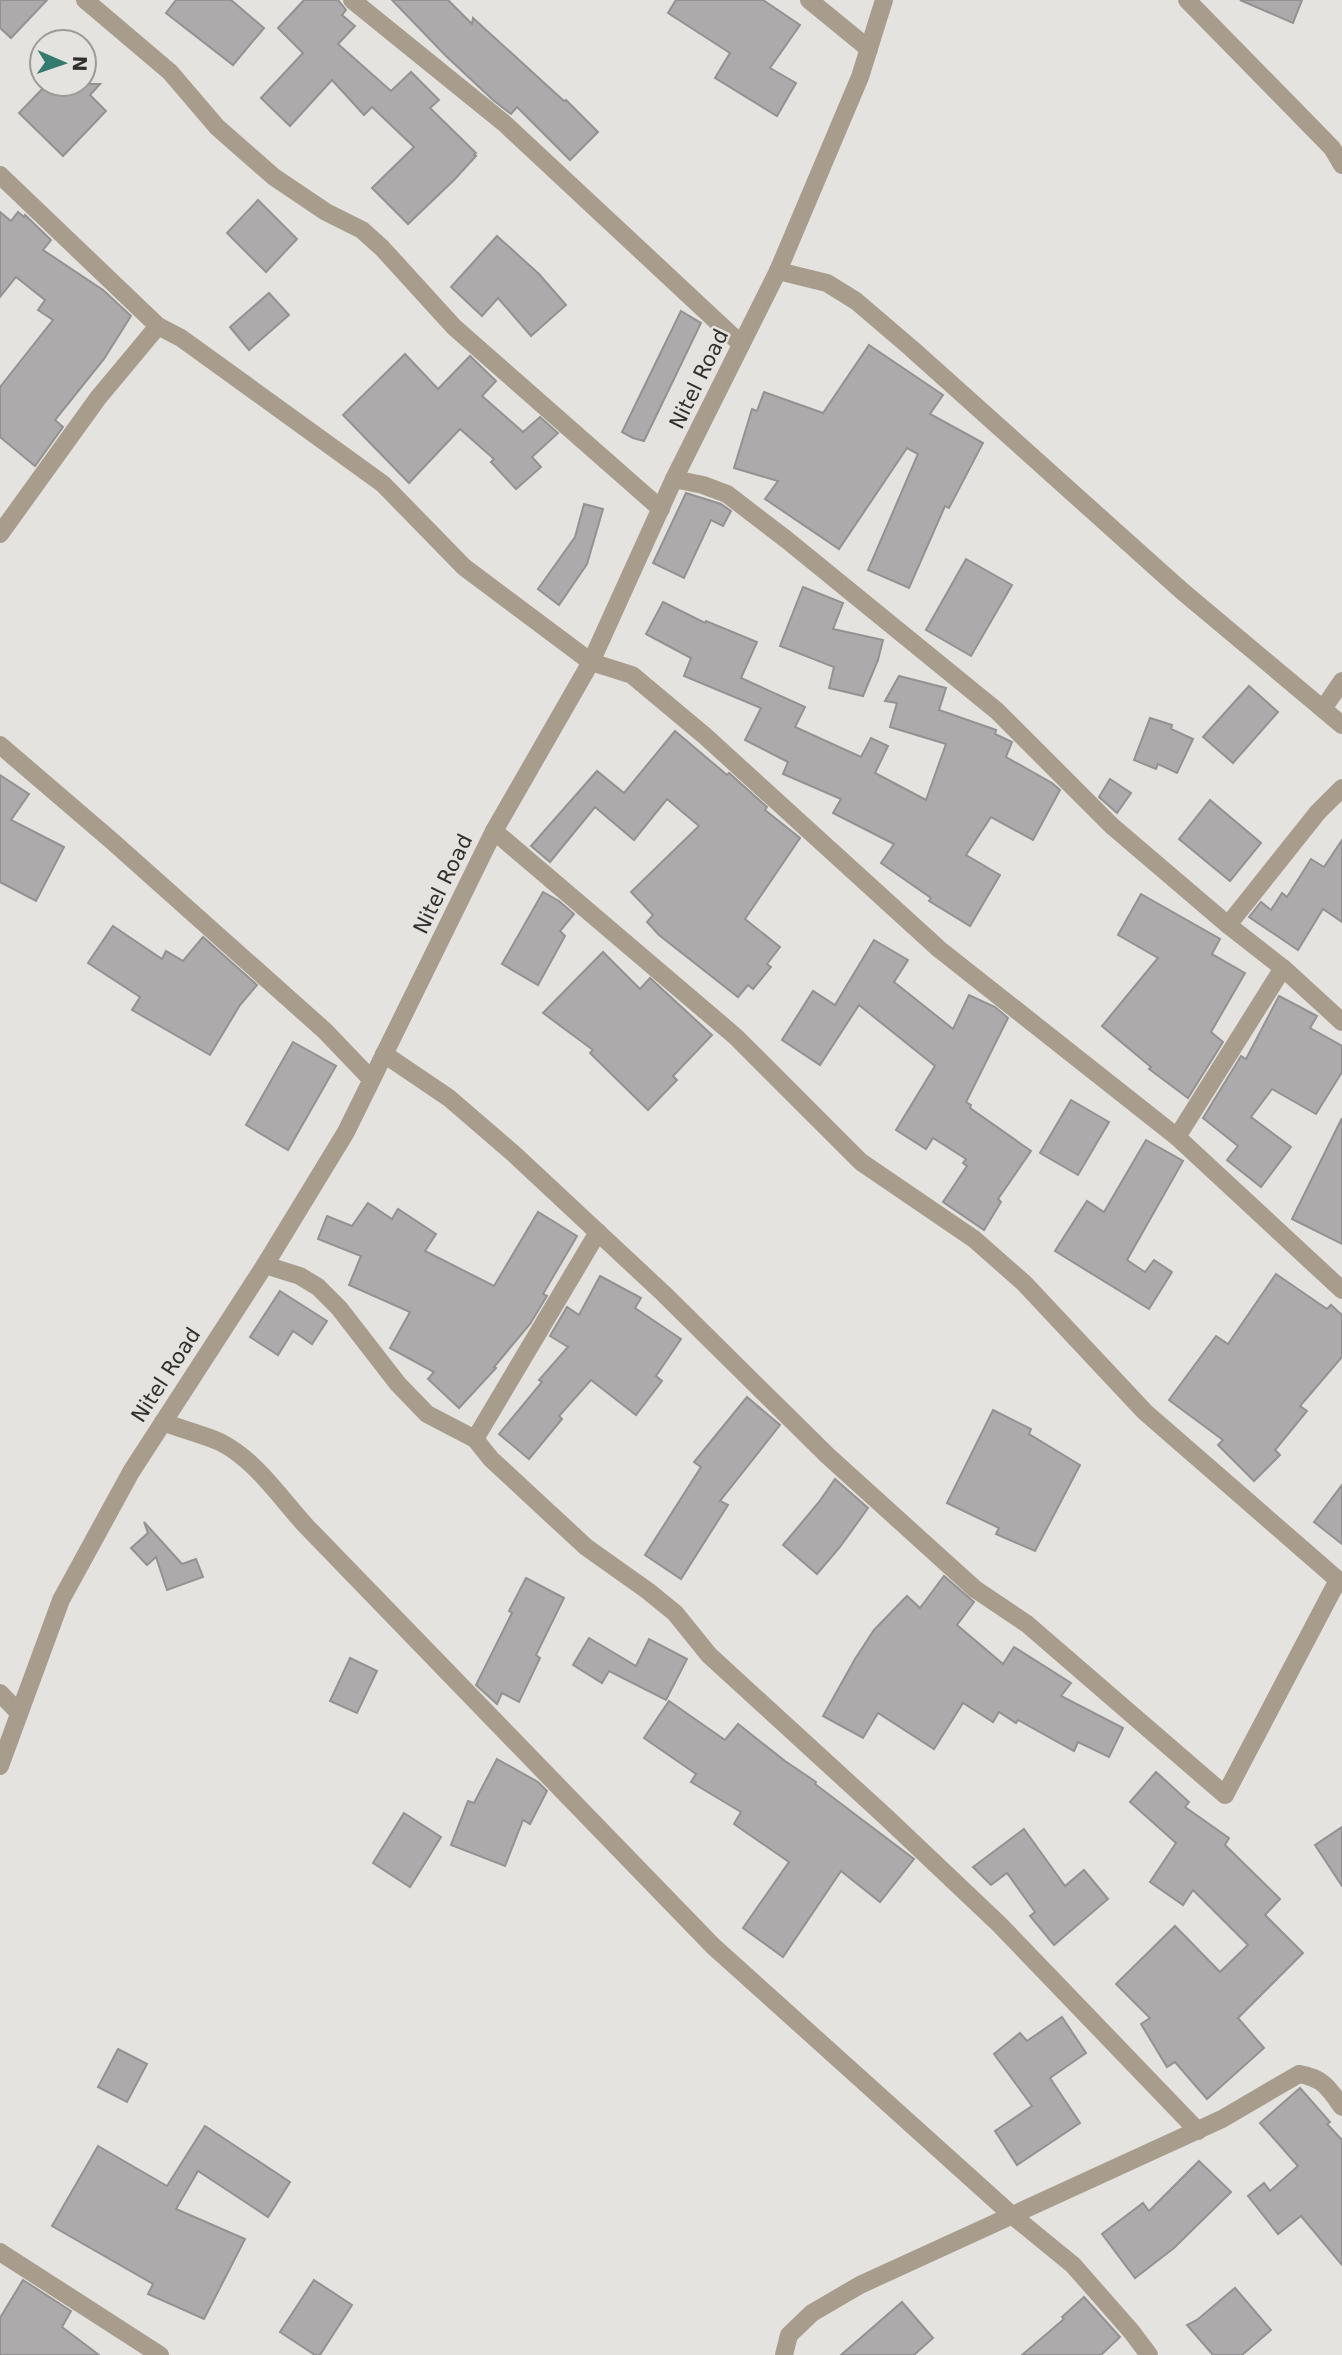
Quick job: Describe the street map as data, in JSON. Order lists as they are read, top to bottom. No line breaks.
{"streets":{"street":["Nitel Road"]},"north":"right"}
